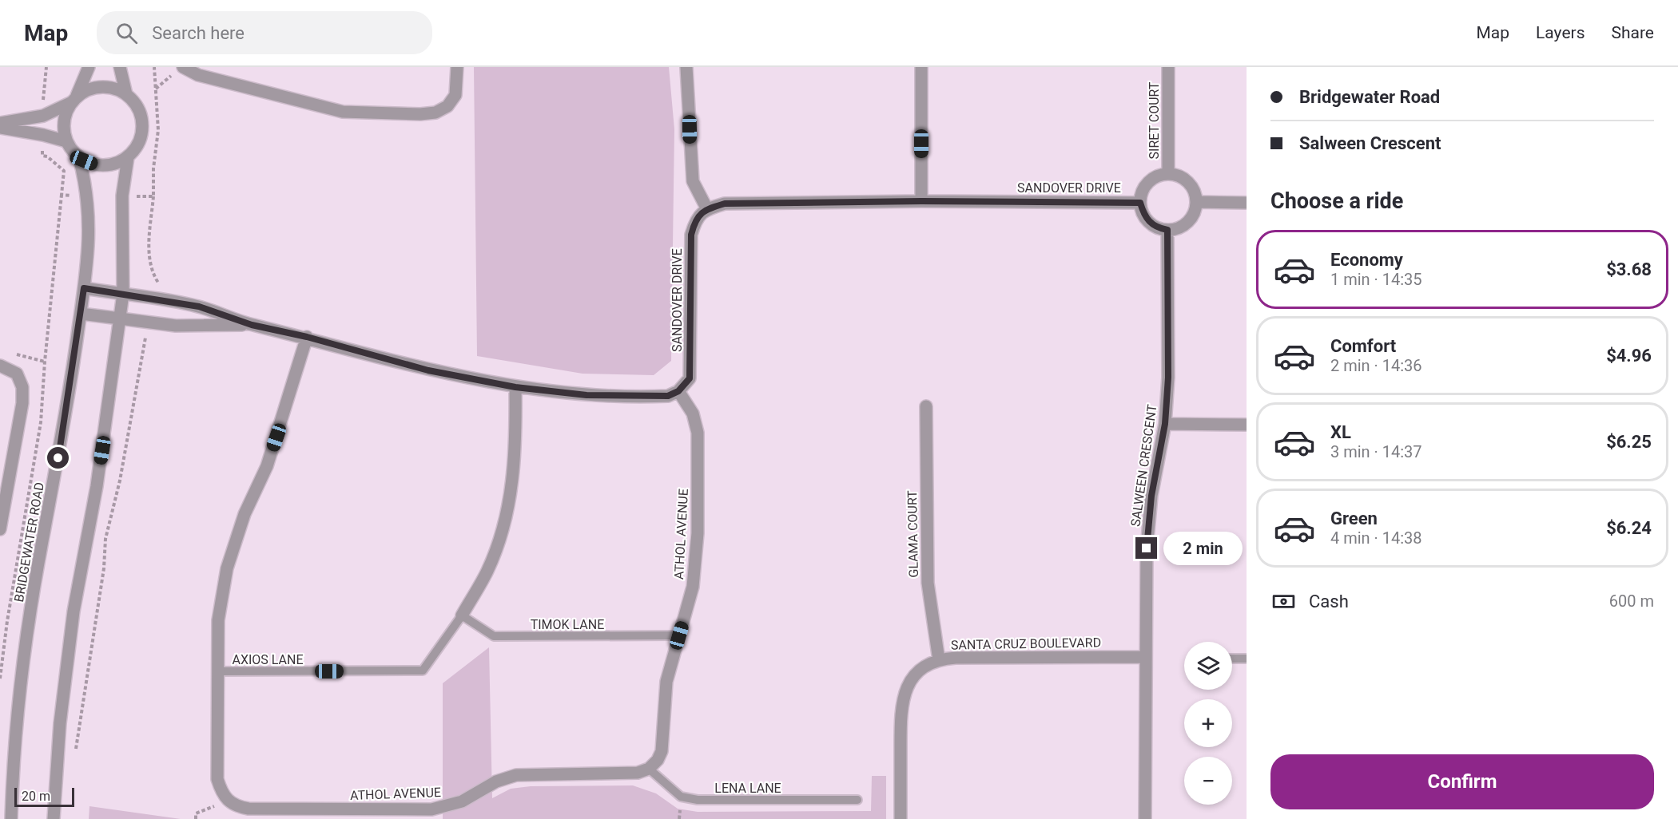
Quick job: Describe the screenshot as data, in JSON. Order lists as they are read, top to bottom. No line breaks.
{"streets":{"street":["SIRET COURT","SANDOVER DRIVE","SALWEEN CRESCENT","ATHOL AVENUE","GLAMA COURT","BRIDGEWATER ROAD","SANTA CRUZ BOULEVARD"],"lane":["TIMOK LANE","AXIOS LANE","LENA LANE"]},"crossings":[["SIRET COURT","SANDOVER DRIVE"],["SIRET COURT","SALWEEN CRESCENT"],["SANDOVER DRIVE","SALWEEN CRESCENT"],["SANDOVER DRIVE","ATHOL AVENUE"],["SALWEEN CRESCENT","SANTA CRUZ BOULEVARD"],["ATHOL AVENUE","TIMOK LANE"],["ATHOL AVENUE","LENA LANE"],["GLAMA COURT","SANTA CRUZ BOULEVARD"],["TIMOK LANE","AXIOS LANE"]],"scale_bar":"20 m","page":{"header":"Map","search":"Search here","nav":["Map","Layers","Share"],"banner":["Bridgewater Road","Salween Crescent"],"heading":"Choose a ride","list":[{"name":"Economy","note":"1 min · 14:35","value":"$3.68"},{"name":"Comfort","note":"2 min · 14:36","value":"$4.96"},{"name":"XL","note":"3 min · 14:37","value":"$6.25"},{"name":"Green","note":"4 min · 14:38","value":"$6.24"}],"bubble":"2 min","pay":["Cash","600 m"],"map_buttons":["+","−"],"buttons":"Confirm","scale":"20 m"}}
